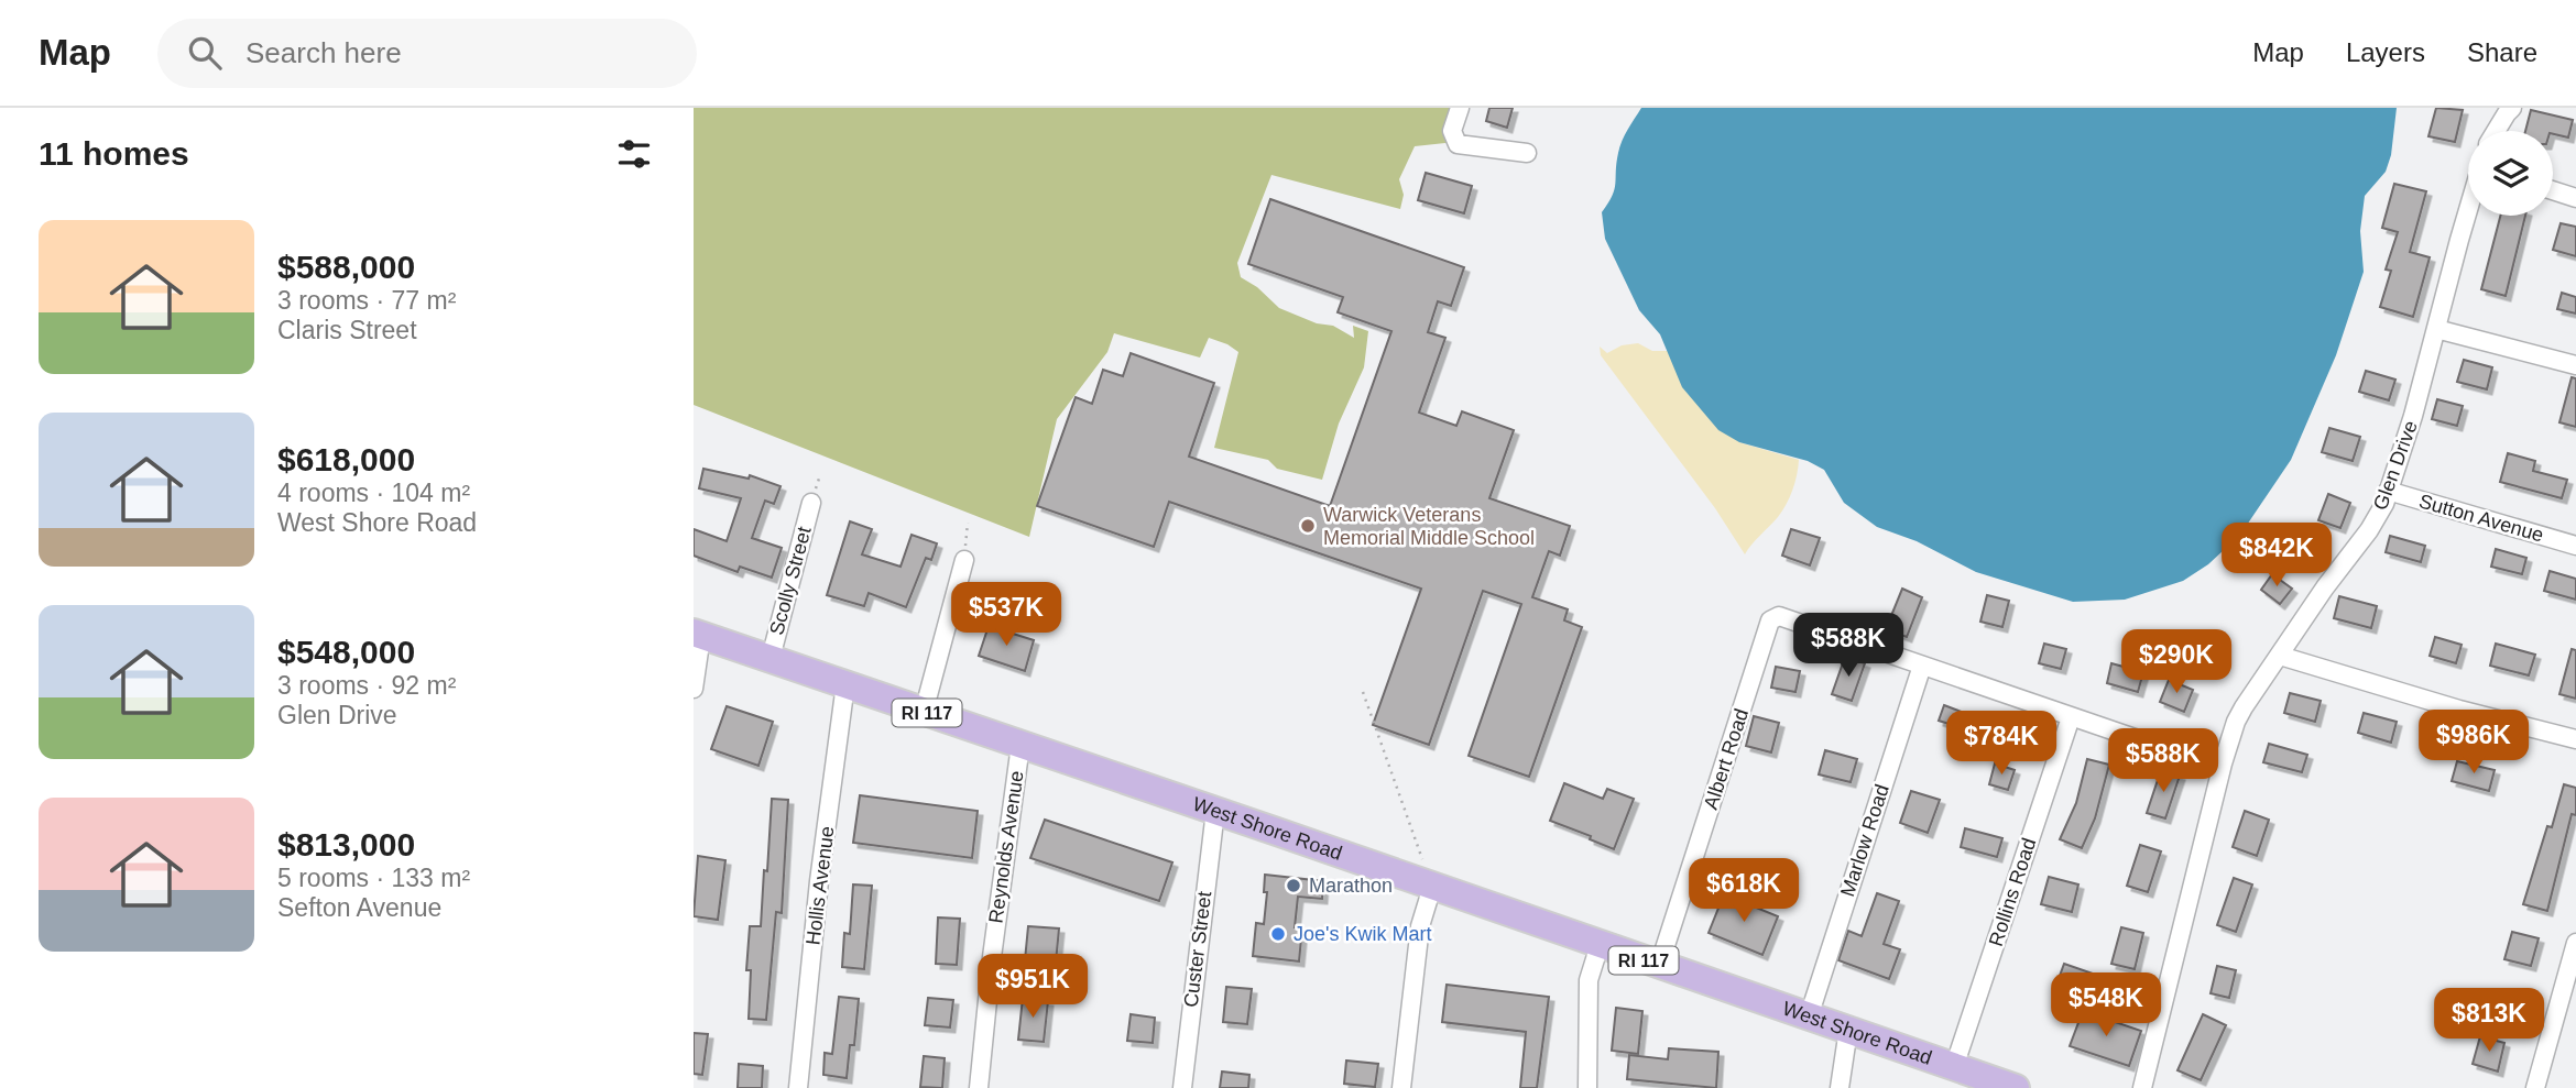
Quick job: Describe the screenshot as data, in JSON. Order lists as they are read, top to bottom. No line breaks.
{"streets":{"main road":["RI 117","West Shore Road"],"street":["Glen Drive","Sutton Avenue","Scolly Street","Albert Road","Marlow Road","Reynolds Avenue","Hollis Avenue","Rollins Road","Custer Street"]},"crossings":[["Glen Drive","Sutton Avenue"],["Scolly Street","West Shore Road"],["Albert Road","West Shore Road"],["Albert Road","Marlow Road"],["West Shore Road","Marlow Road"],["West Shore Road","Reynolds Avenue"],["West Shore Road","Hollis Avenue"],["West Shore Road","Rollins Road"],["West Shore Road","Custer Street"]],"places":["Warwick Veterans Memorial Middle School","Marathon","Joe's Kwik Mart"],"page":{"header":"Map","search":"Search here","nav":["Map","Layers","Share"],"heading":"11 homes","list":[{"name":"$588,000","note":"3 rooms · 77 m² · Claris Street"},{"name":"$618,000","note":"4 rooms · 104 m² · West Shore Road"},{"name":"$548,000","note":"3 rooms · 92 m² · Glen Drive"},{"name":"$813,000","note":"5 rooms · 133 m² · Sefton Avenue"}],"price":["$842K","$537K","$588K","$290K","$986K","$784K","$588K","$618K","$951K","$548K","$813K"]}}
